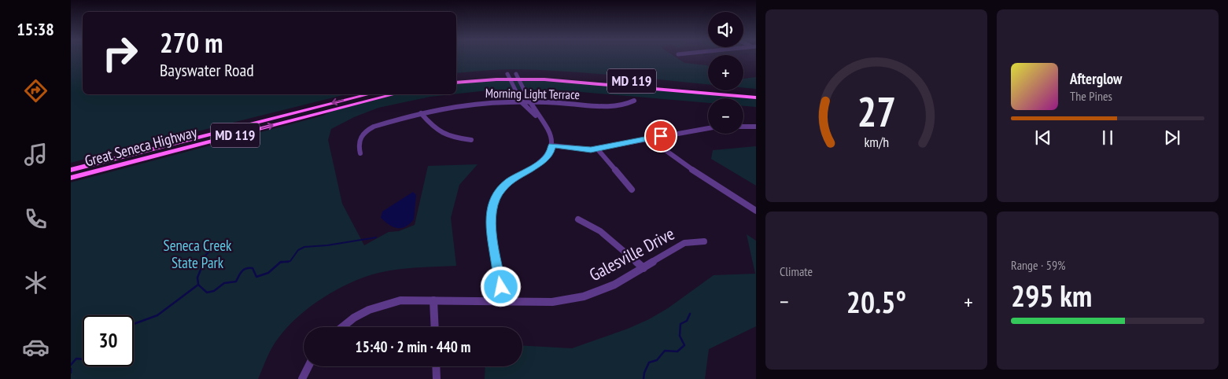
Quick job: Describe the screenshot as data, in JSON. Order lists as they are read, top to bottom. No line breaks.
{"streets":{"main road":["MD 119","Great Seneca Highway"],"street":["Morning Light Terrace","Galesville Drive"]},"parks":["Seneca Creek State Park"],"page":{"tabs":"15:38","map_buttons":["+","−"],"turn":["270 m","Bayswater Road"],"song":["Afterglow","The Pines"],"tile":["Climate",["Range · 59%","295 km"]],"heat":["−","20.5°","+"],"limit":"30","trip":"15:40 · 2 min · 440 m","gauge":["27","km/h"]}}
